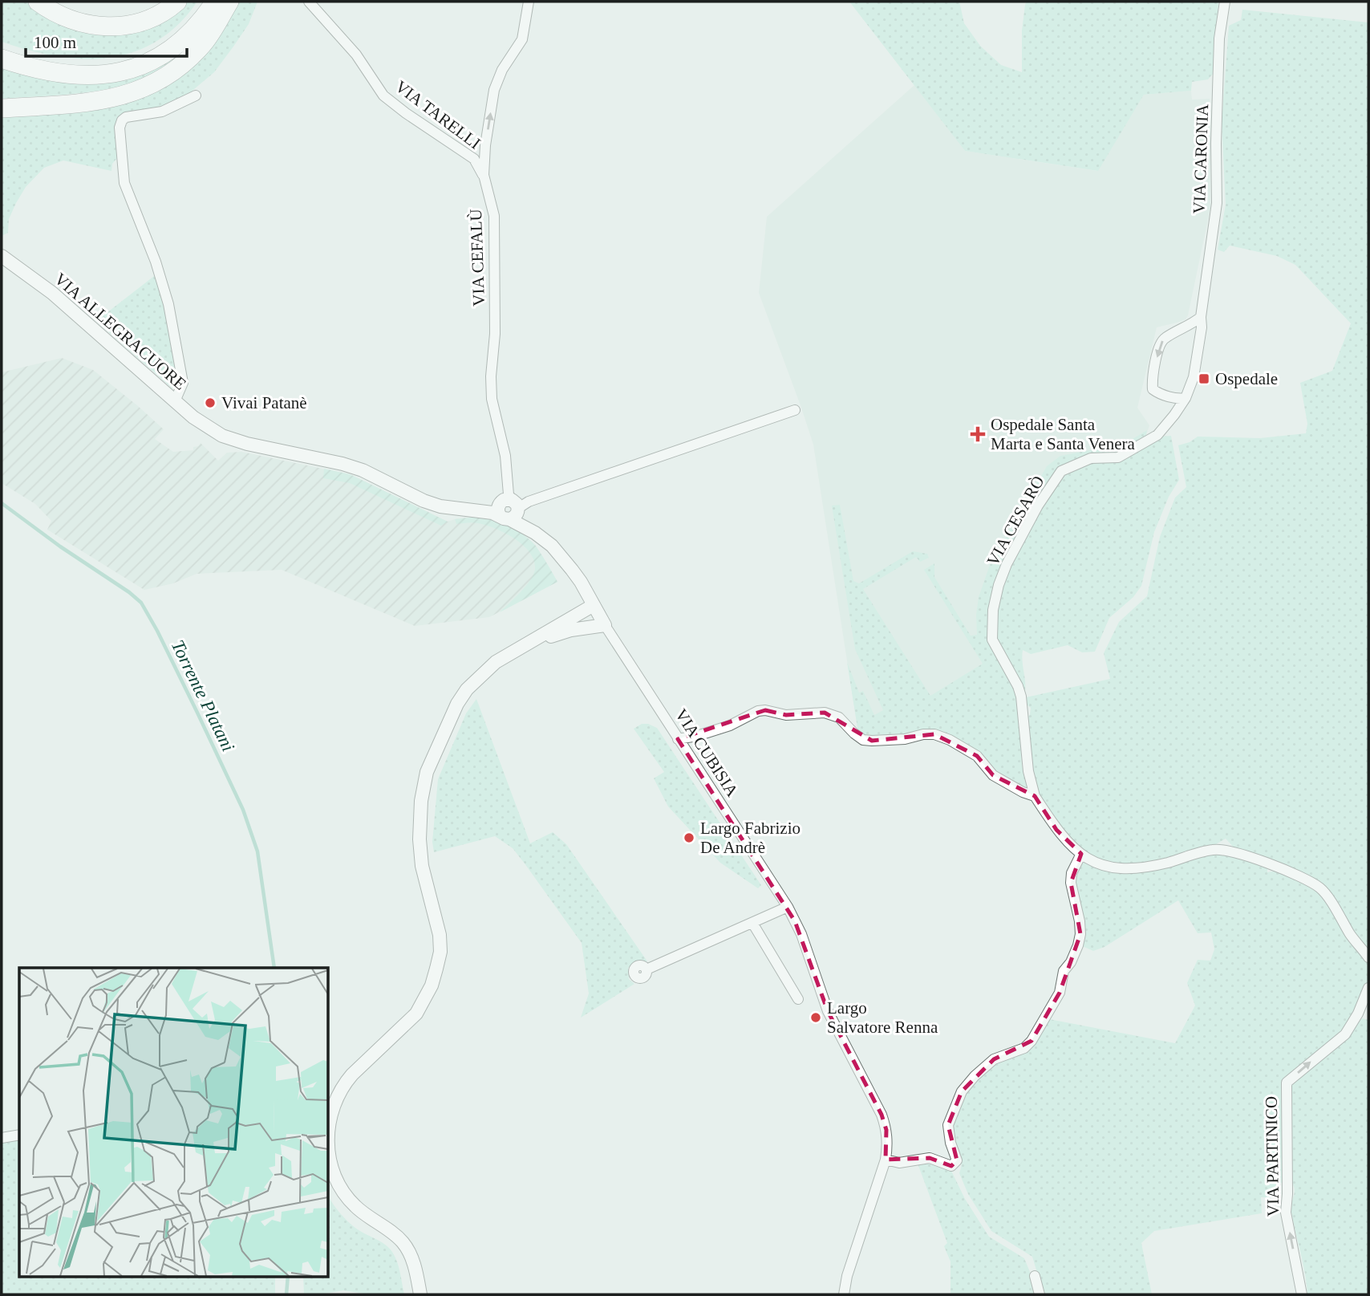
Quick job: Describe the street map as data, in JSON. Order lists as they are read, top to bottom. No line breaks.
{"streets":{"street":["VIA TARELLI","VIA CARONIA","VIA CEFALÙ","VIA ALLEGRACUORE","VIA CESARÒ","VIA CUBISIA","VIA PARTINICO"]},"crossings":[["VIA TARELLI","VIA CEFALÙ"],["VIA CARONIA","VIA CESARÒ"],["VIA CEFALÙ","VIA ALLEGRACUORE"],["VIA CEFALÙ","VIA CUBISIA"],["VIA ALLEGRACUORE","VIA CUBISIA"]],"one_way":["VIA PARTINICO"],"water":["Torrente Platani"],"places":{"transit":["Ospedale"],"other":["Vivai Patanè","Largo Fabrizio De Andrè","Largo Salvatore Renna"],"health":["Ospedale Santa Marta e Santa Venera"]},"scale_bar":"100 m"}
